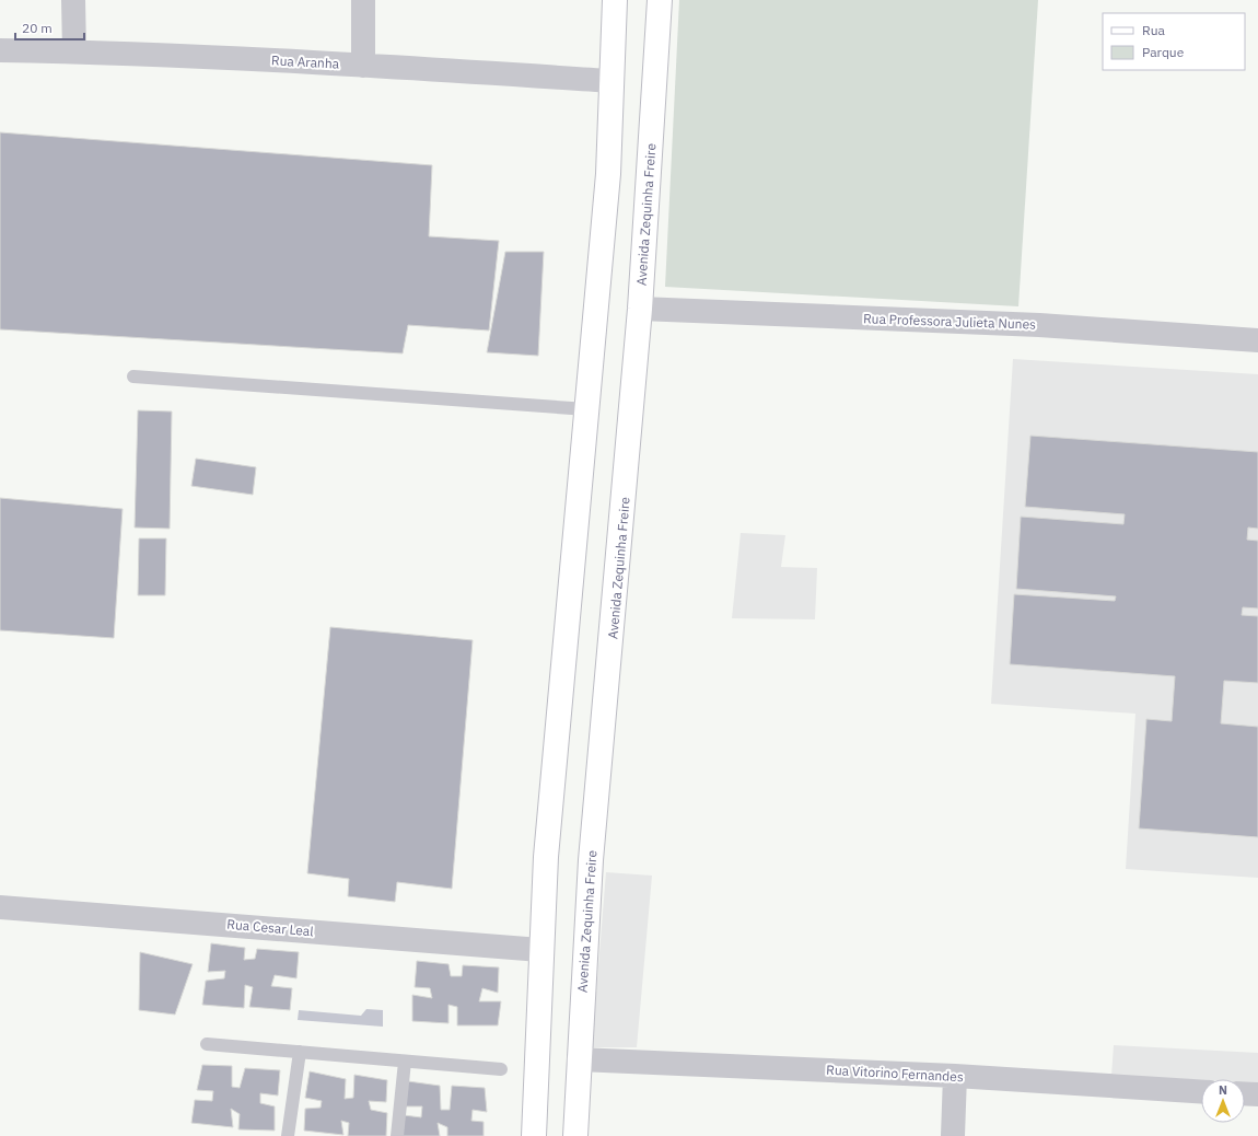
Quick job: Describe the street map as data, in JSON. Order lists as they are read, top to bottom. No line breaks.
{"streets":{"main road":["Avenida Zequinha Freire"],"street":["Rua Aranha","Rua Professora Julieta Nunes","Rua Cesar Leal","Rua Vitorino Fernandes"]},"crossings":[["Avenida Zequinha Freire","Rua Professora Julieta Nunes"],["Avenida Zequinha Freire","Rua Vitorino Fernandes"]],"legend":["Rua","Parque"],"scale_bar":"20 m","north":"top"}
